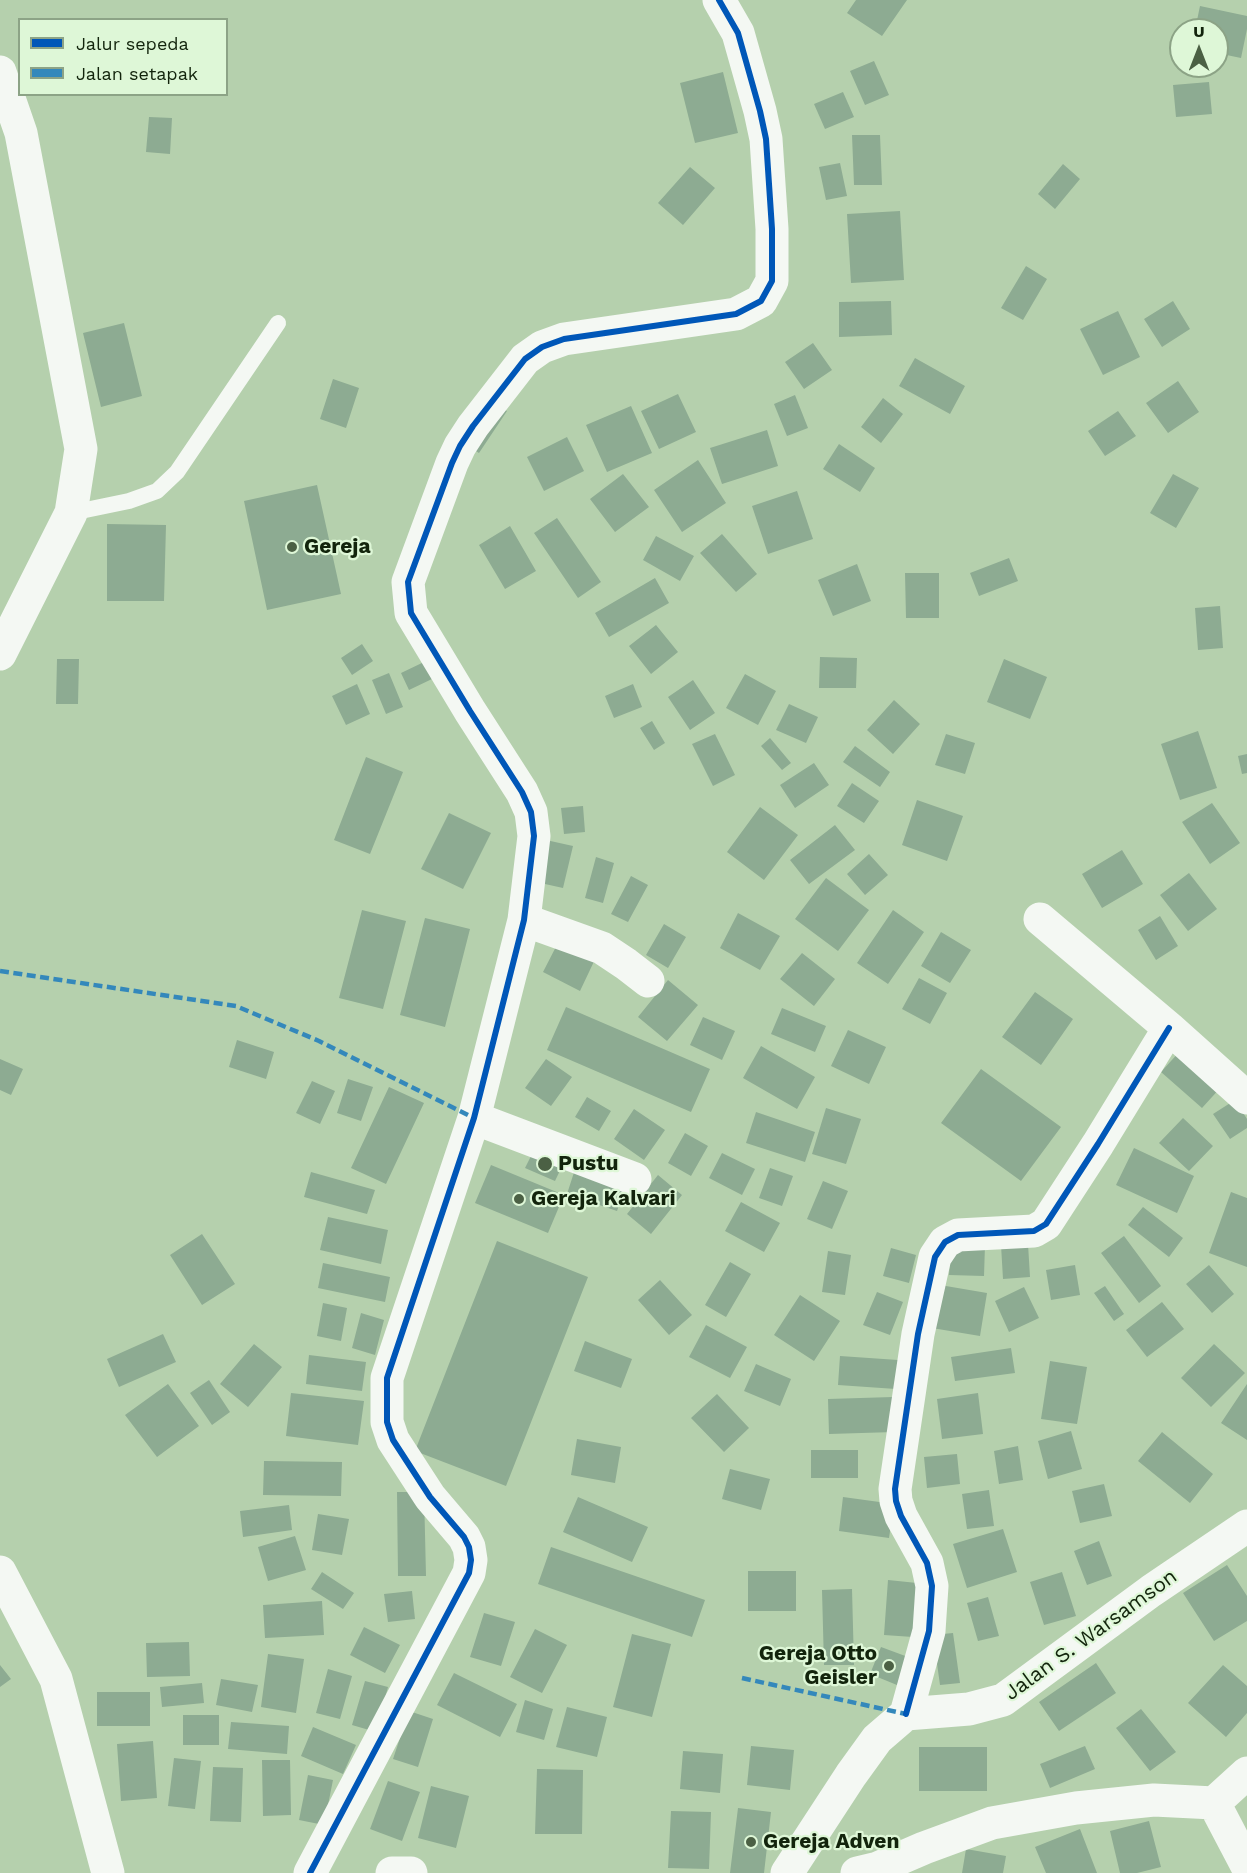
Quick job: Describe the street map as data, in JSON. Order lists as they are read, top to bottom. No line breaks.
{"streets":{"street":["Jalan S. Warsamson"]},"places":["Gereja","Pustu","Gereja Kalvari","Gereja Otto Geisler","Gereja Adven"],"legend":["Jalur sepeda","Jalan setapak"],"north":"top"}
